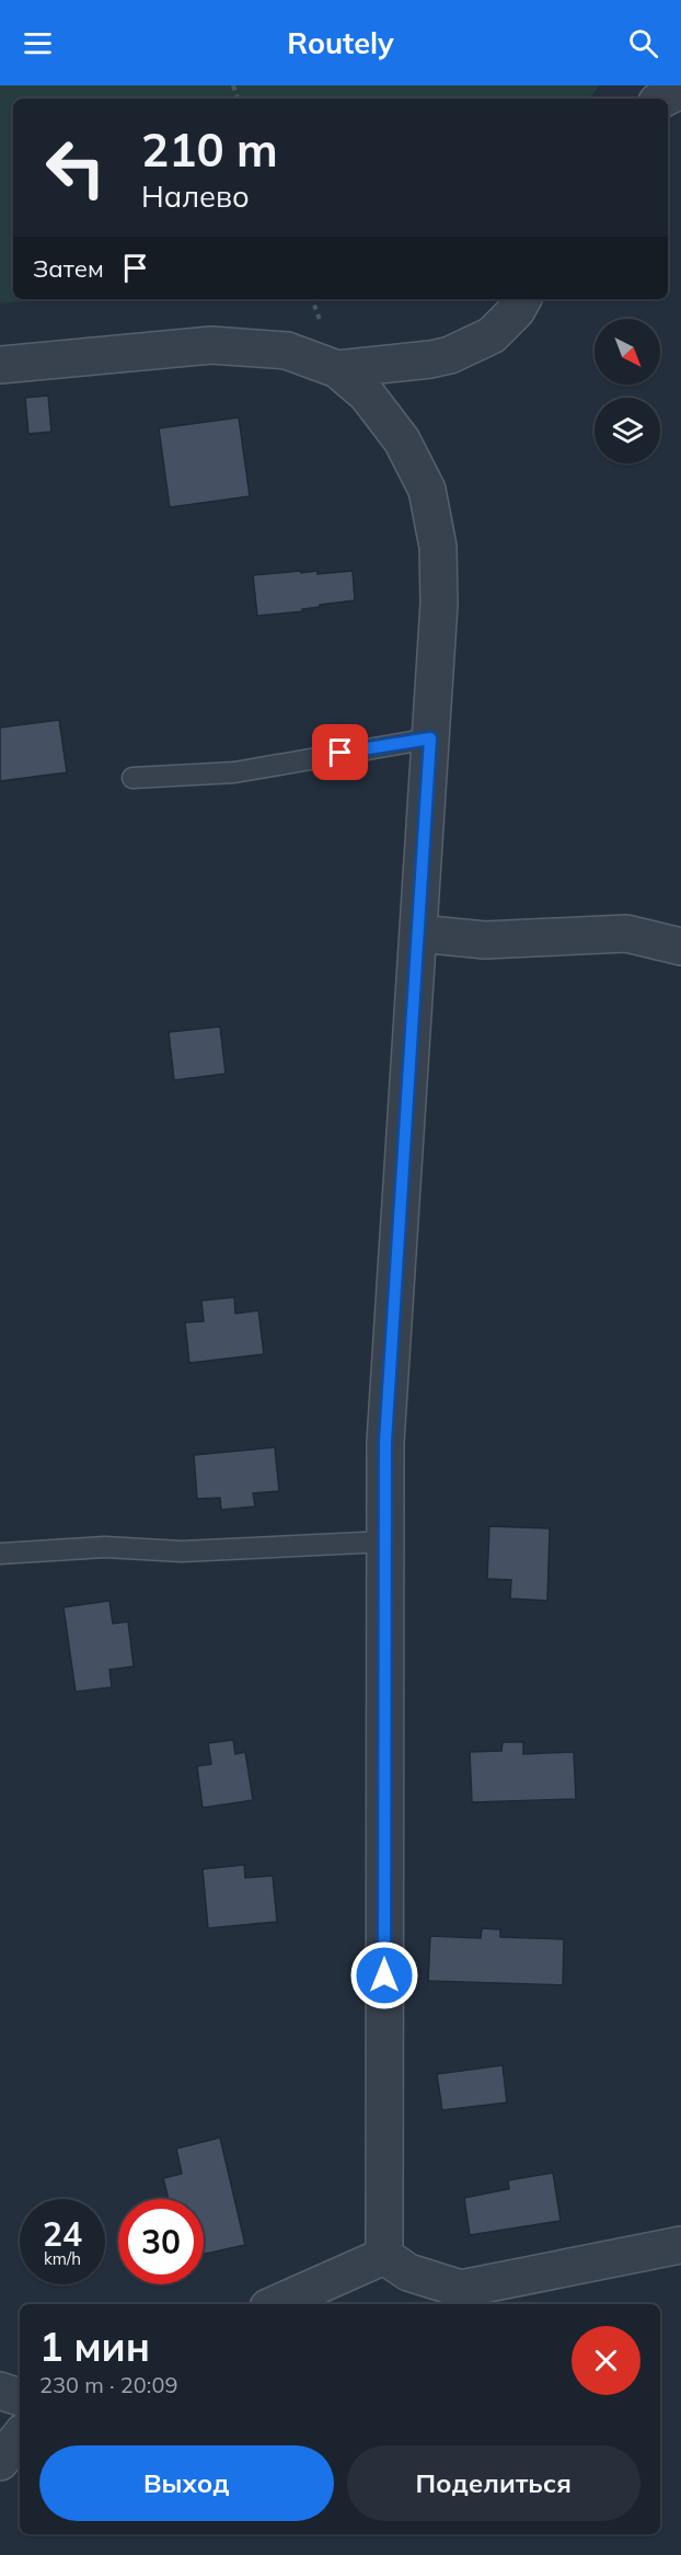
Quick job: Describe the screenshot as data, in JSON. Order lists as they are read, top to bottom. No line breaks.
{"north":"bottom right","page":{"header":"Routely","turn":["210 m","Налево"],"then":"Затем","speed":"24 km/h","limit":"30","heading":["1 мин","230 m · 20:09"],"buttons":["Выход","Поделиться"]}}
